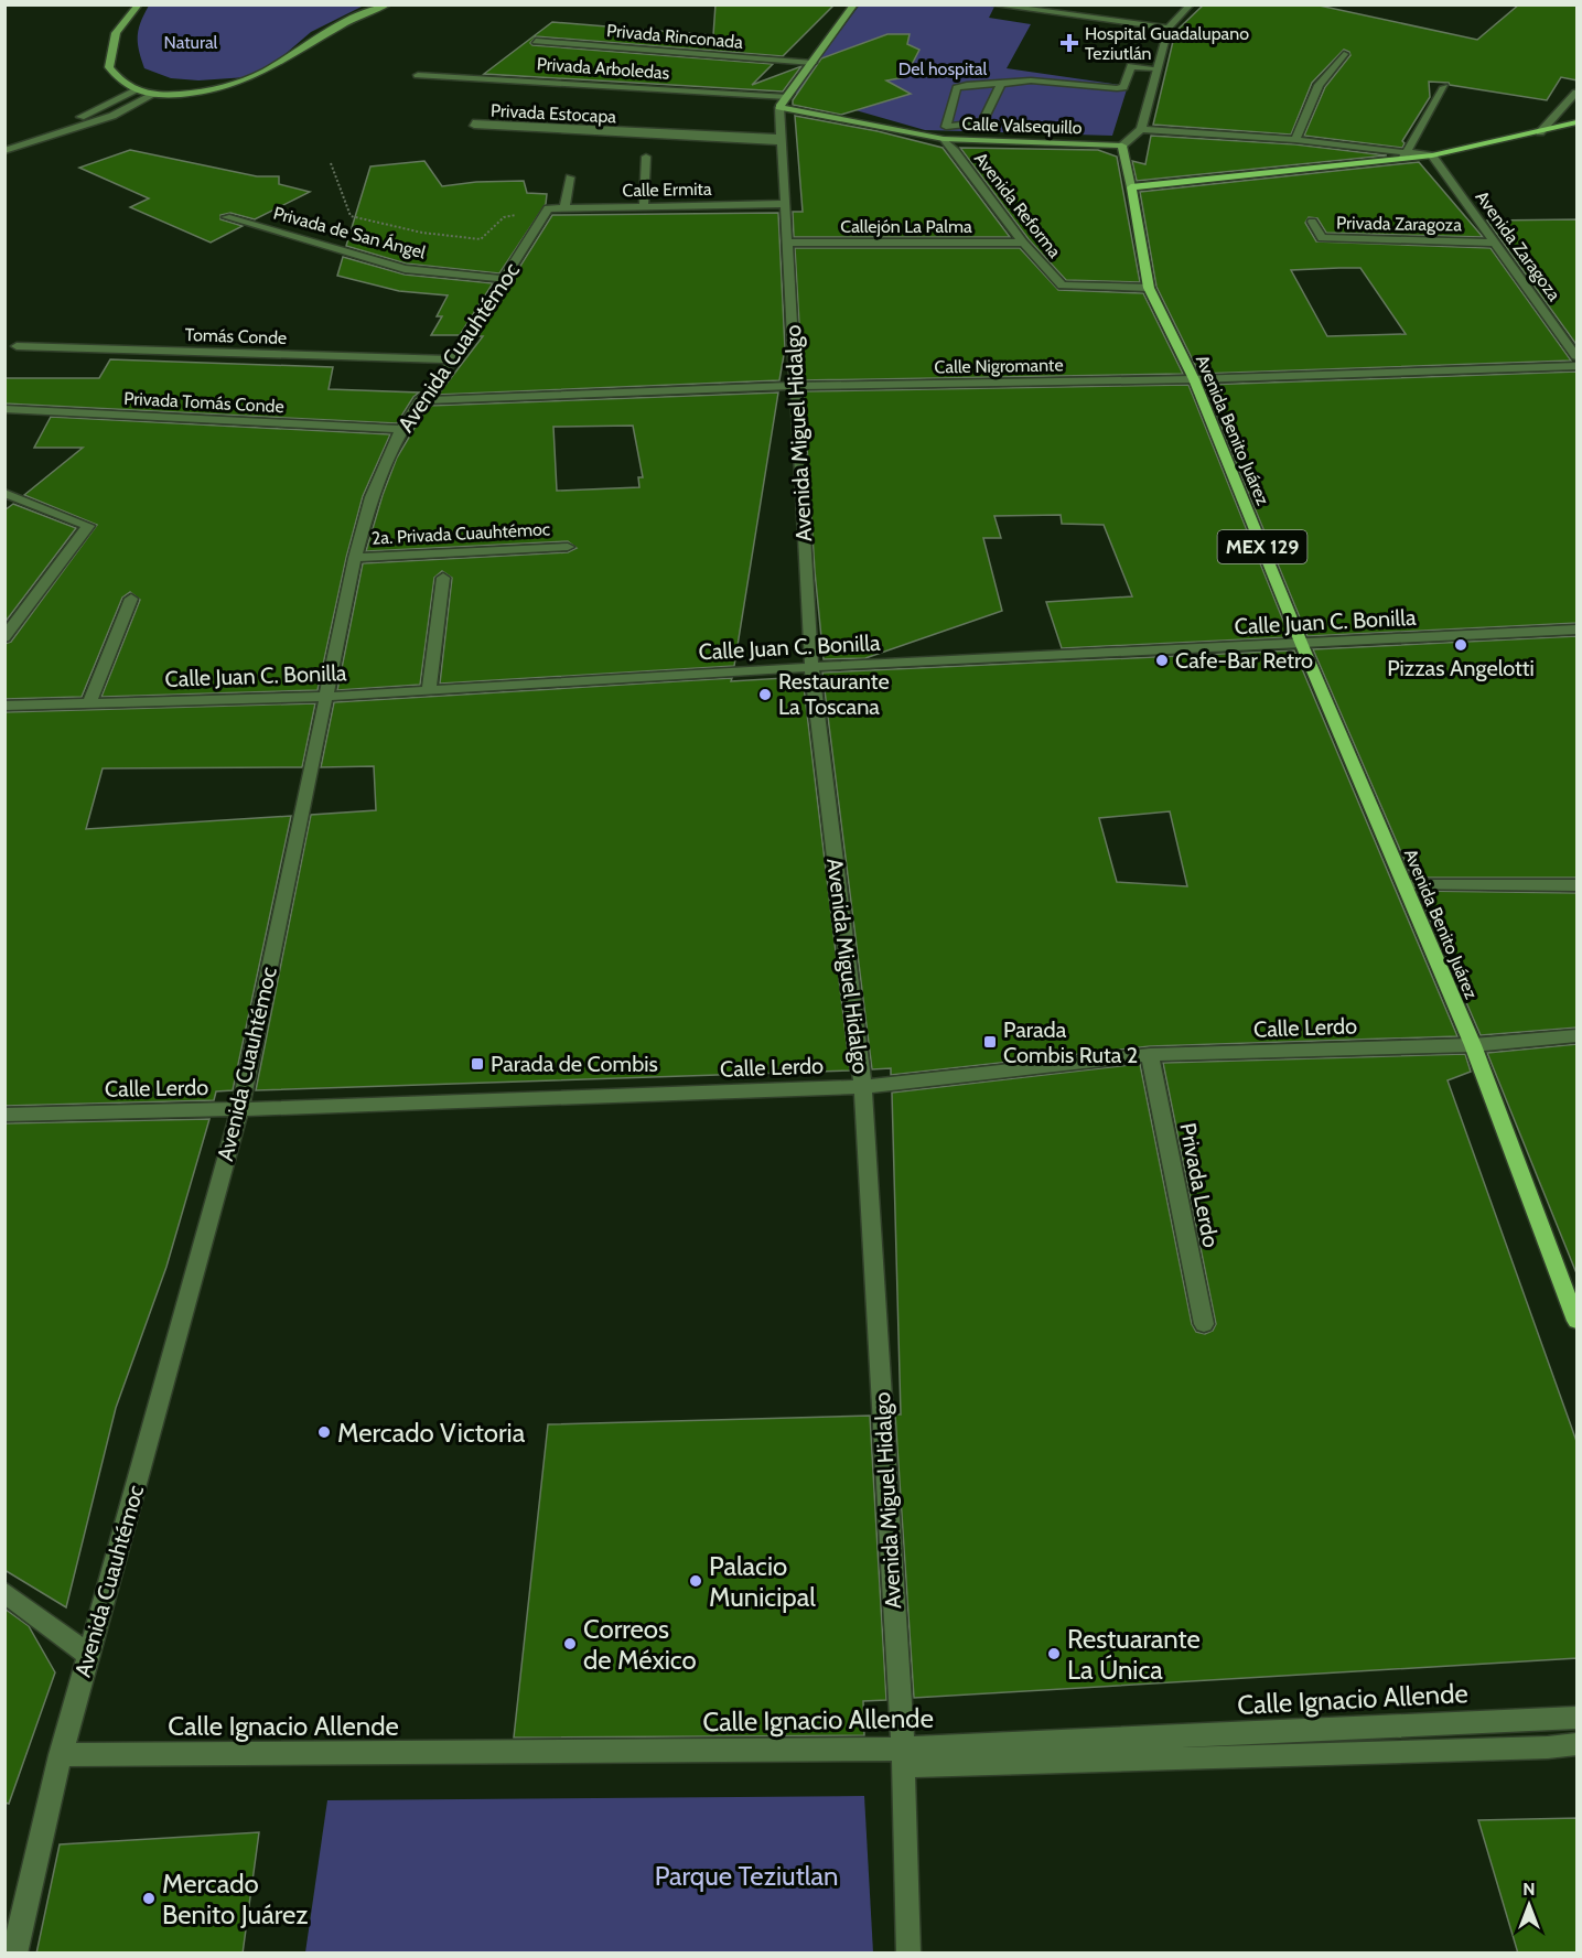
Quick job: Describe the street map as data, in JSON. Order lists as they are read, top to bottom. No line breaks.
{"streets":{"main road":["Calle Valsequillo","Avenida Benito Juárez","MEX 129"],"street":["Privada Rinconada","Privada Arboledas","Privada Estocapa","Calle Ermita","Avenida Reforma","Privada Zaragoza","Callejón La Palma","Privada de San Ángel","Avenida Zaragoza","Tomás Conde","Avenida Cuauhtémoc","Calle Nigromante","Privada Tomás Conde","Avenida Miguel Hidalgo","2a. Privada Cuauhtémoc","Calle Juan C. Bonilla","Calle Lerdo","Privada Lerdo","Calle Ignacio Allende"]},"crossings":[["Privada Arboledas","Avenida Miguel Hidalgo"],["Privada Estocapa","Avenida Miguel Hidalgo"],["Calle Valsequillo","Avenida Reforma"],["Calle Ermita","Avenida Cuauhtémoc"],["Calle Ermita","Avenida Miguel Hidalgo"],["Avenida Reforma","Callejón La Palma"],["Avenida Reforma","Avenida Benito Juárez"],["Privada Zaragoza","Avenida Zaragoza"],["Callejón La Palma","Avenida Miguel Hidalgo"],["Privada de San Ángel","Avenida Cuauhtémoc"],["Tomás Conde","Avenida Cuauhtémoc"],["Avenida Cuauhtémoc","Calle Nigromante"],["Avenida Cuauhtémoc","Privada Tomás Conde"],["Avenida Cuauhtémoc","2a. Privada Cuauhtémoc"],["Avenida Cuauhtémoc","Calle Juan C. Bonilla"],["Avenida Cuauhtémoc","Calle Lerdo"],["Avenida Cuauhtémoc","Calle Ignacio Allende"],["Calle Nigromante","Avenida Benito Juárez"],["Calle Nigromante","Avenida Miguel Hidalgo"],["Avenida Benito Juárez","Calle Juan C. Bonilla"],["Avenida Benito Juárez","Calle Lerdo"],["Avenida Miguel Hidalgo","Calle Juan C. Bonilla"],["Avenida Miguel Hidalgo","Calle Lerdo"],["Avenida Miguel Hidalgo","Calle Ignacio Allende"],["Calle Lerdo","Privada Lerdo"]],"parks":["Natural","Del hospital","Parque Teziutlan"],"places":{"health":["Hospital Guadalupano Teziutlán"],"other":["Pizzas Angelotti","Cafe-Bar Retro","Restaurante La Toscana","Mercado Victoria","Palacio Municipal","Correos de México","Restuarante La Única","Mercado Benito Juárez"],"transit":["Parada Combis Ruta 2","Parada de Combis"]},"north":"top"}
